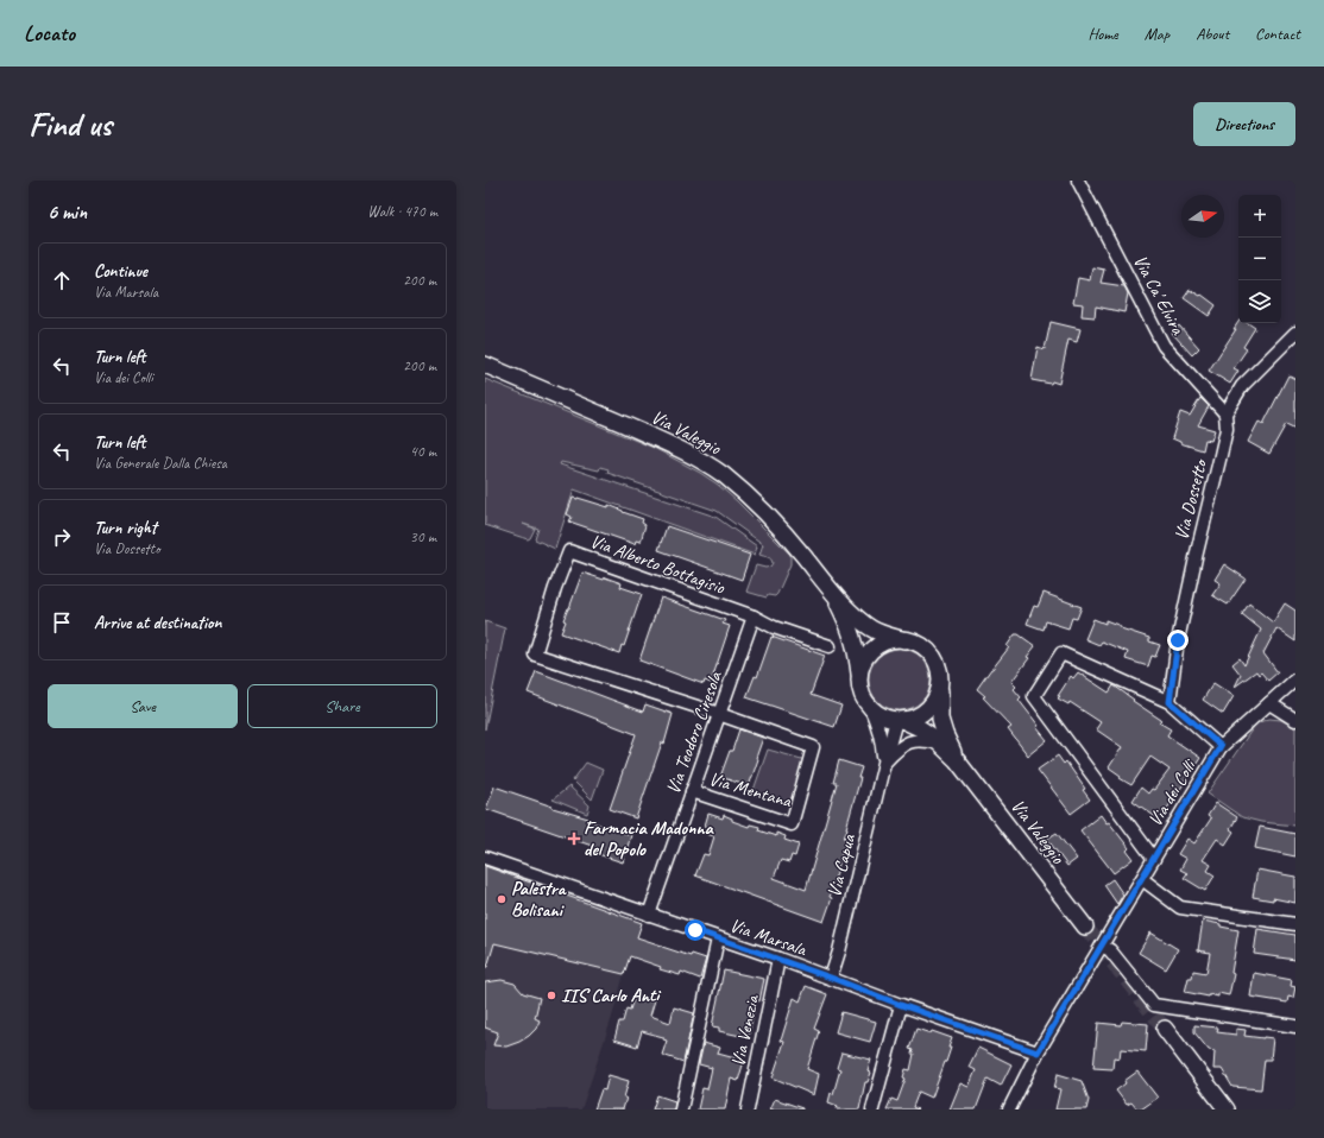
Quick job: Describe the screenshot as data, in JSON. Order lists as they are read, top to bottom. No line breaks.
{"streets":{"main road":["Via Valeggio"],"street":["Via Ca' Elvira","Via Dossetto","Via Alberto Bottagisio","Via Teodoro Ciresola","Via Mentana","Via dei Colli","Via Capua","Via Marsala","Via Venezia"]},"crossings":[["Via Ca' Elvira","Via Dossetto"],["Via Valeggio","Via Capua"],["Via Alberto Bottagisio","Via Teodoro Ciresola"],["Via Alberto Bottagisio","Via Mentana"],["Via Teodoro Ciresola","Via Mentana"],["Via Teodoro Ciresola","Via Marsala"],["Via dei Colli","Via Marsala"],["Via Capua","Via Marsala"],["Via Marsala","Via Venezia"]],"places":{"health":["Farmacia Madonna del Popolo"],"other":["Palestra Bolisani","IIS Carlo Anti"]},"north":"right","page":{"header":"Locato","nav":["Home","Map","About","Contact"],"buttons":["Directions",["Save","Share"]],"title":"Find us","heading":["6 min","Walk · 470 m"],"map_buttons":["+","−"],"list":[["Continue","Via Marsala","200 m"],["Turn left","Via dei Colli","200 m"],["Turn left","Via Generale Dalla Chiesa","40 m"],["Turn right","Via Dossetto","30 m"],"Arrive at destination"]}}
